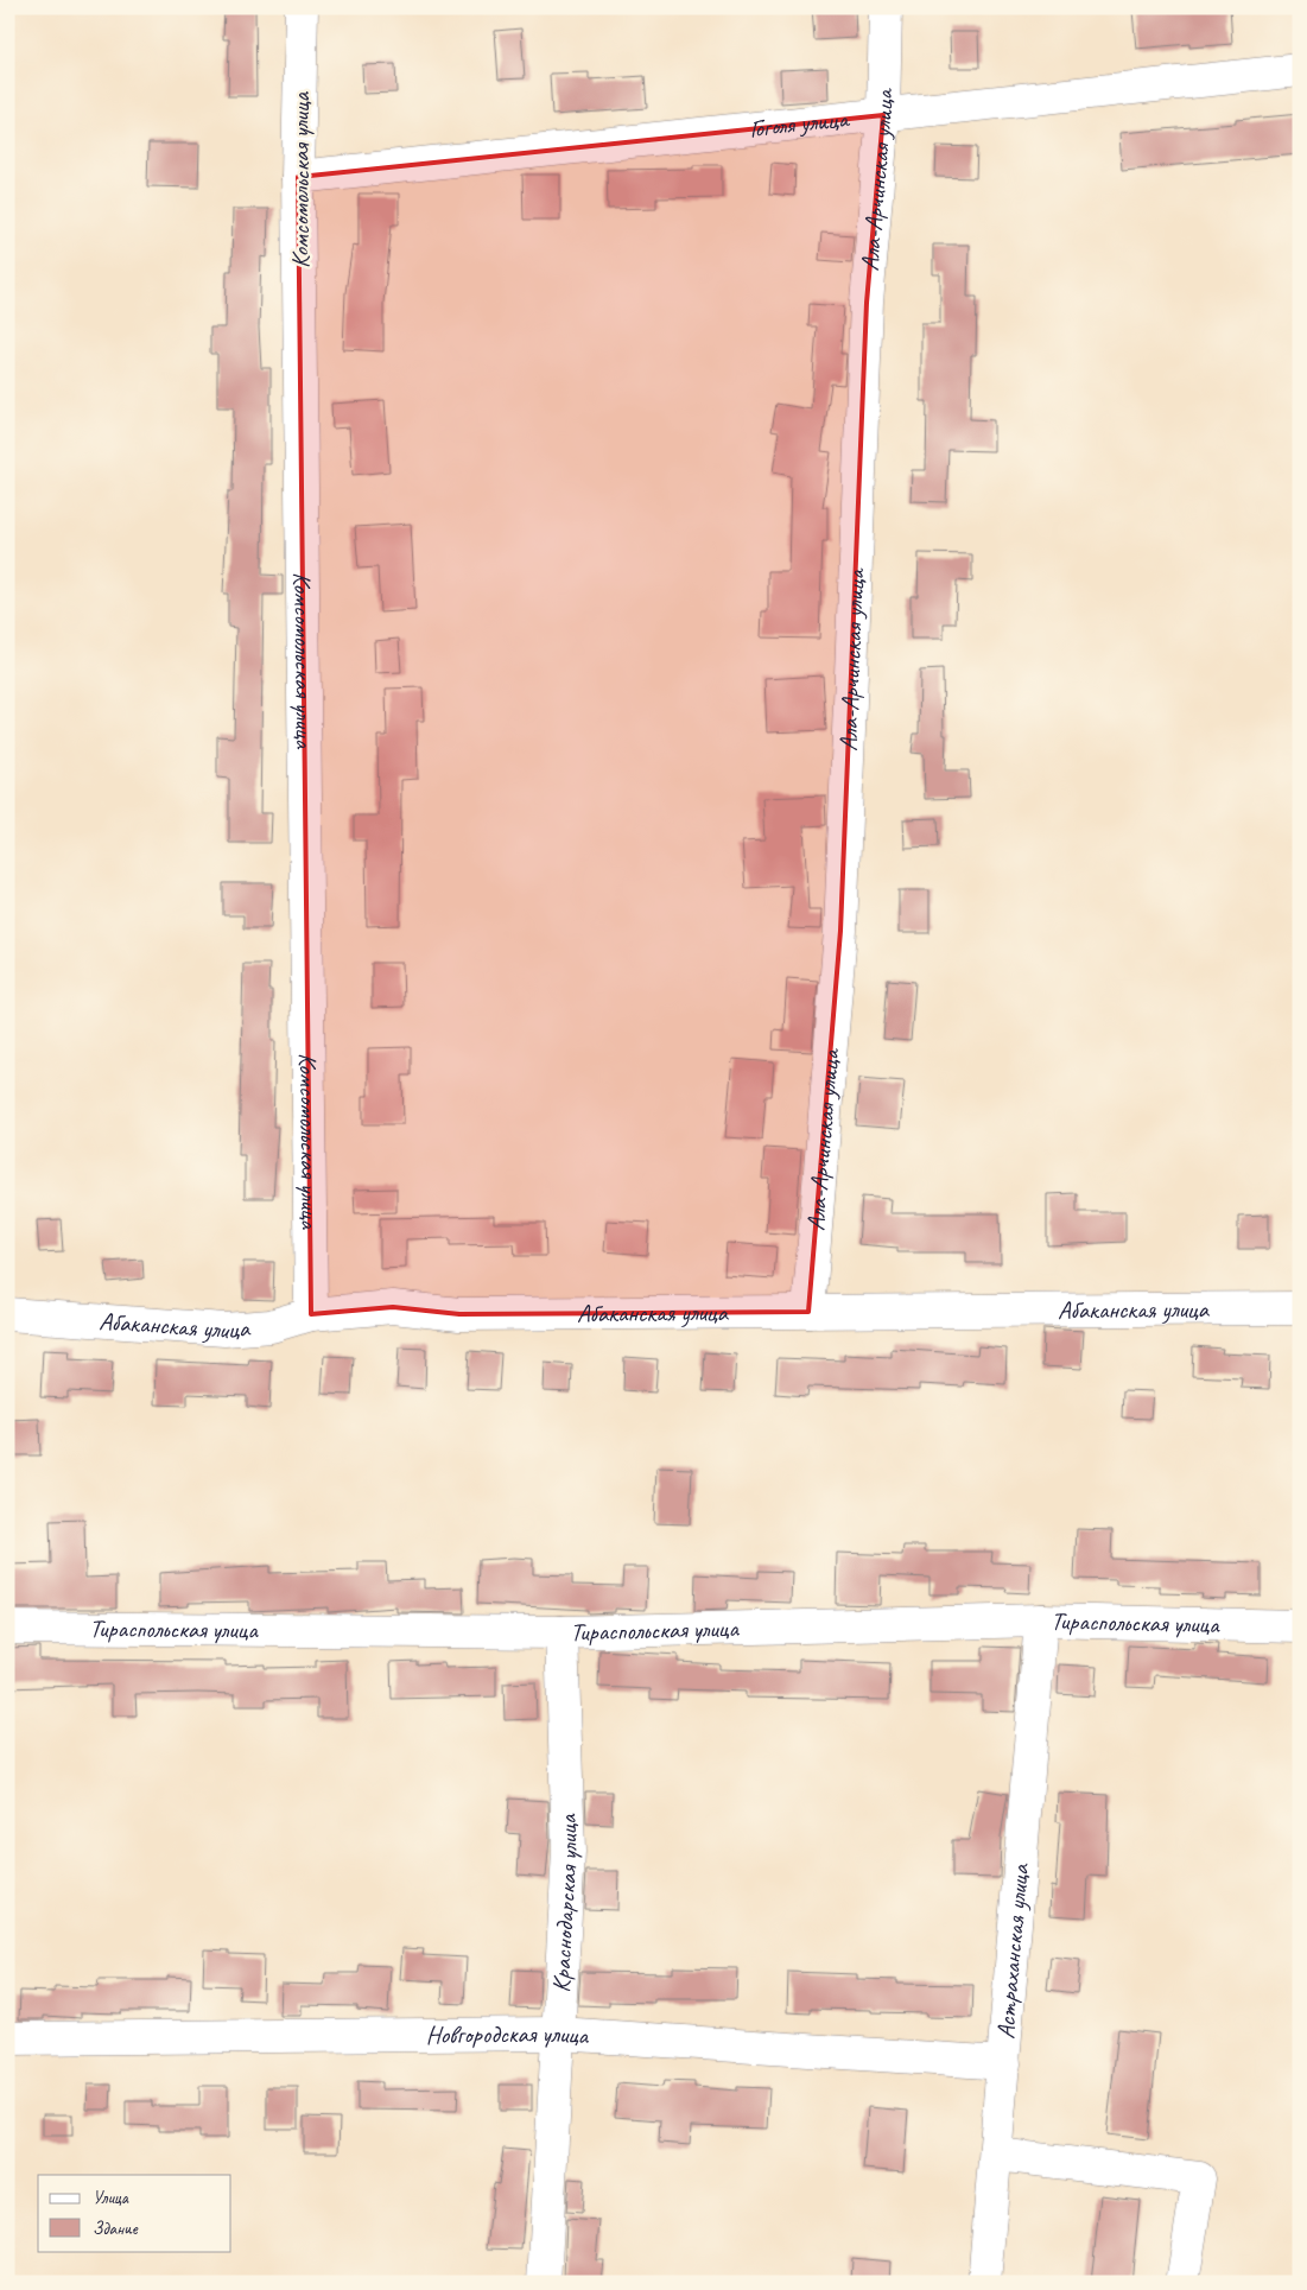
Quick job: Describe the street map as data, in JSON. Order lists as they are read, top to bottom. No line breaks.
{"streets":{"street":["Гоголя улица","Ала-Арчинская улица","Комсомольская улица","Абаканская улица","Тираспольская улица","Краснодарская улица","Астраханская улица","Новгородская улица"]},"crossings":[["Гоголя улица","Ала-Арчинская улица"],["Гоголя улица","Комсомольская улица"],["Ала-Арчинская улица","Абаканская улица"],["Комсомольская улица","Абаканская улица"],["Тираспольская улица","Краснодарская улица"],["Тираспольская улица","Астраханская улица"],["Краснодарская улица","Новгородская улица"],["Астраханская улица","Новгородская улица"]],"legend":["Улица","Здание"]}
